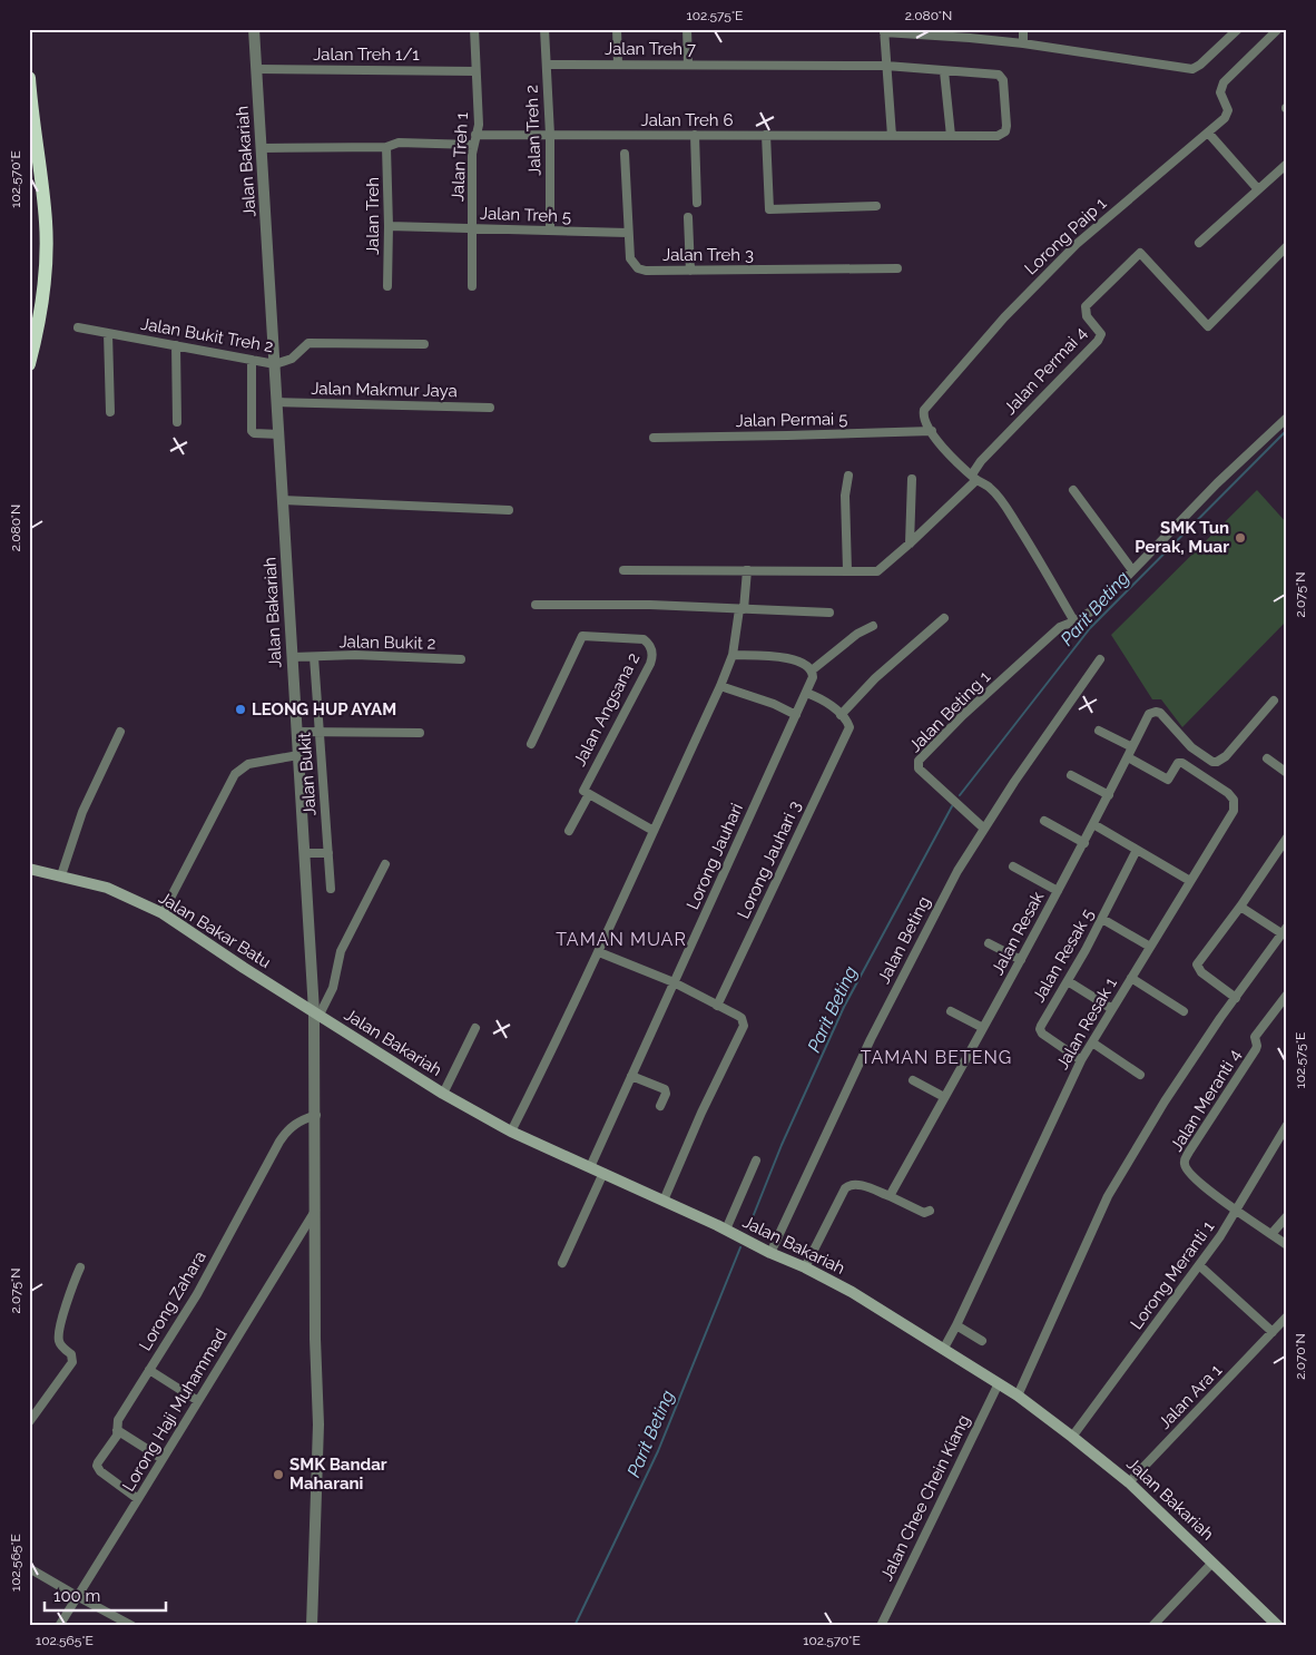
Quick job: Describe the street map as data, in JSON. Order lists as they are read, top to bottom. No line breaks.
{"streets":{"main road":["Jalan Bakariah","Jalan Bakar Batu"],"street":["Jalan Treh 7","Jalan Treh 1/1","Jalan Treh 6","Jalan Treh 2","Jalan Treh 1","Jalan Treh 5","Jalan Treh","Lorong Paip 1","Jalan Treh 3","Jalan Bukit Treh 2","Jalan Permai 4","Jalan Makmur Jaya","Jalan Permai 5","Jalan Bukit 2","Jalan Angsana 2","Jalan Beting 1","Jalan Bukit","Lorong Jauhari","Lorong Jauhari 3","Jalan Resak","Jalan Beting","Jalan Resak 5","Jalan Resak 1","Jalan Meranti 4","Lorong Meranti 1","Lorong Zahara","Jalan Ara 1","Lorong Haji Muhammad","Jalan Chee Chein Kiang"]},"crossings":[["Jalan Treh 7","Jalan Treh 6"],["Jalan Treh 7","Jalan Treh 2"],["Jalan Treh 1/1","Jalan Treh 1"],["Jalan Treh 1/1","Jalan Bakariah"],["Jalan Treh 6","Jalan Treh 2"],["Jalan Treh 6","Jalan Treh 1"],["Jalan Treh 2","Jalan Treh 5"],["Jalan Treh 1","Jalan Treh 5"],["Jalan Bakariah","Jalan Bukit Treh 2"],["Jalan Bakariah","Jalan Makmur Jaya"],["Jalan Bakariah","Jalan Bukit 2"],["Jalan Bakariah","Lorong Jauhari"],["Jalan Bakariah","Jalan Bakar Batu"],["Jalan Bakariah","Jalan Beting"],["Jalan Bakariah","Jalan Resak 1"],["Jalan Bakariah","Lorong Meranti 1"],["Jalan Bakariah","Jalan Ara 1"],["Jalan Bakariah","Jalan Chee Chein Kiang"],["Jalan Treh 5","Jalan Treh"],["Jalan Treh 5","Jalan Treh 3"],["Lorong Paip 1","Jalan Permai 4"],["Lorong Paip 1","Jalan Permai 5"],["Lorong Paip 1","Jalan Beting 1"],["Jalan Bukit 2","Jalan Bukit"],["Jalan Beting 1","Jalan Beting"],["Jalan Resak","Jalan Resak 1"],["Jalan Resak 5","Jalan Resak 1"],["Jalan Meranti 4","Lorong Meranti 1"],["Lorong Zahara","Lorong Haji Muhammad"]],"districts":["TAMAN MUAR","TAMAN BETENG"],"water":["Parit Beting"],"places":["SMK Tun Perak, Muar","LEONG HUP AYAM","SMK Bandar Maharani"],"scale_bar":"100 m","coordinates":["102.575°E","2.080°N","102.570°E","2.075°N","2.070°N","102.565°E"]}
